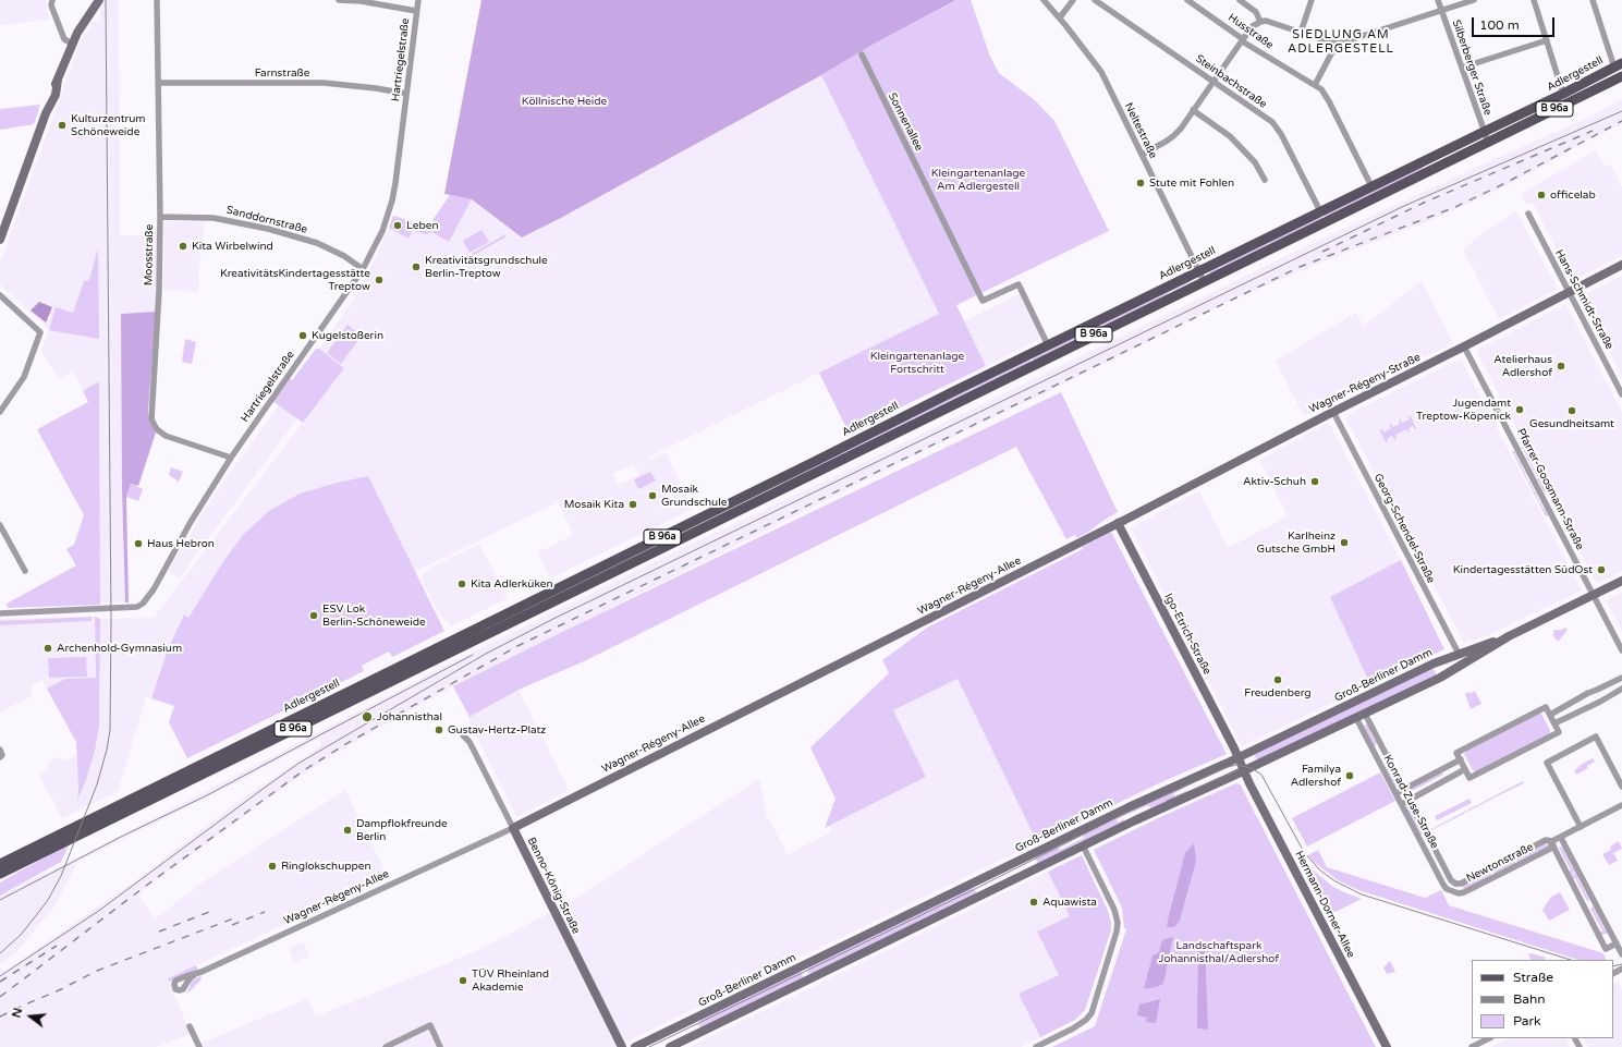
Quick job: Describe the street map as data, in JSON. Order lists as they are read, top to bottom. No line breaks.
{"streets":{"main road":["Adlergestell","B 96a","Wagner-Régeny-Straße","Wagner-Régeny-Allee","Igo-Etrich-Straße","Groß-Berliner Damm","Benno-König-Straße","Hermann-Dorner-Allee"],"street":["Husstraße","Hartriegelstraße","Silberberger Straße","Farnstraße","Steinbachstraße","Sonnenallee","Neltestraße","Sanddornstraße","Moosstraße","Hans-Schmidt-Straße","Pfarrer-Goosmann-Straße","Georg-Schendel-Straße","Konrad-Zuse-Straße","Newtonstraße"]},"crossings":[["Husstraße","Adlergestell"],["Hartriegelstraße","Farnstraße"],["Hartriegelstraße","Sanddornstraße"],["Hartriegelstraße","Moosstraße"],["Silberberger Straße","Adlergestell"],["Farnstraße","Moosstraße"],["Adlergestell","Steinbachstraße"],["Adlergestell","B 96a"],["Adlergestell","Sonnenallee"],["Adlergestell","Neltestraße"],["Sanddornstraße","Moosstraße"],["Hans-Schmidt-Straße","Wagner-Régeny-Straße"],["Wagner-Régeny-Straße","Pfarrer-Goosmann-Straße"],["Wagner-Régeny-Straße","Georg-Schendel-Straße"],["Wagner-Régeny-Straße","Wagner-Régeny-Allee"],["Wagner-Régeny-Straße","Igo-Etrich-Straße"],["Pfarrer-Goosmann-Straße","Groß-Berliner Damm"],["Georg-Schendel-Straße","Groß-Berliner Damm"],["Wagner-Régeny-Allee","Igo-Etrich-Straße"],["Wagner-Régeny-Allee","Benno-König-Straße"],["Igo-Etrich-Straße","Groß-Berliner Damm"],["Igo-Etrich-Straße","Hermann-Dorner-Allee"],["Groß-Berliner Damm","Konrad-Zuse-Straße"],["Groß-Berliner Damm","Hermann-Dorner-Allee"],["Konrad-Zuse-Straße","Newtonstraße"]],"districts":["SIEDLUNG AM ADLERGESTELL"],"parks":["Köllnische Heide","Kleingartenanlage Am Adlergestell","Kleingartenanlage Fortschritt","Landschaftspark Johannisthal/Adlershof"],"places":["Kulturzentrum Schöneweide","Stute mit Fohlen","officelab","Leben","Kita Wirbelwind","Kreativitätsgrundschule Berlin-Treptow","KreativitätsKindertagesstätte Treptow","Kugelstoßerin","Atelierhaus Adlershof","Jugendamt Treptow-Köpenick","Gesundheitsamt","Aktiv-Schuh","Mosaik Grundschule","Mosaik Kita","Karlheinz Gutsche GmbH","Haus Hebron","Kindertagesstätten SüdOst","Kita Adlerküken","ESV Lok Berlin-Schöneweide","Archenhold-Gymnasium","Freudenberg","Johannisthal","Gustav-Hertz-Platz","Familya Adlershof","Dampflokfreunde Berlin","Ringlokschuppen","Aquawista","TÜV Rheinland Akademie"],"legend":["Straße","Bahn","Park"],"scale_bar":"100 m","north":"left"}
